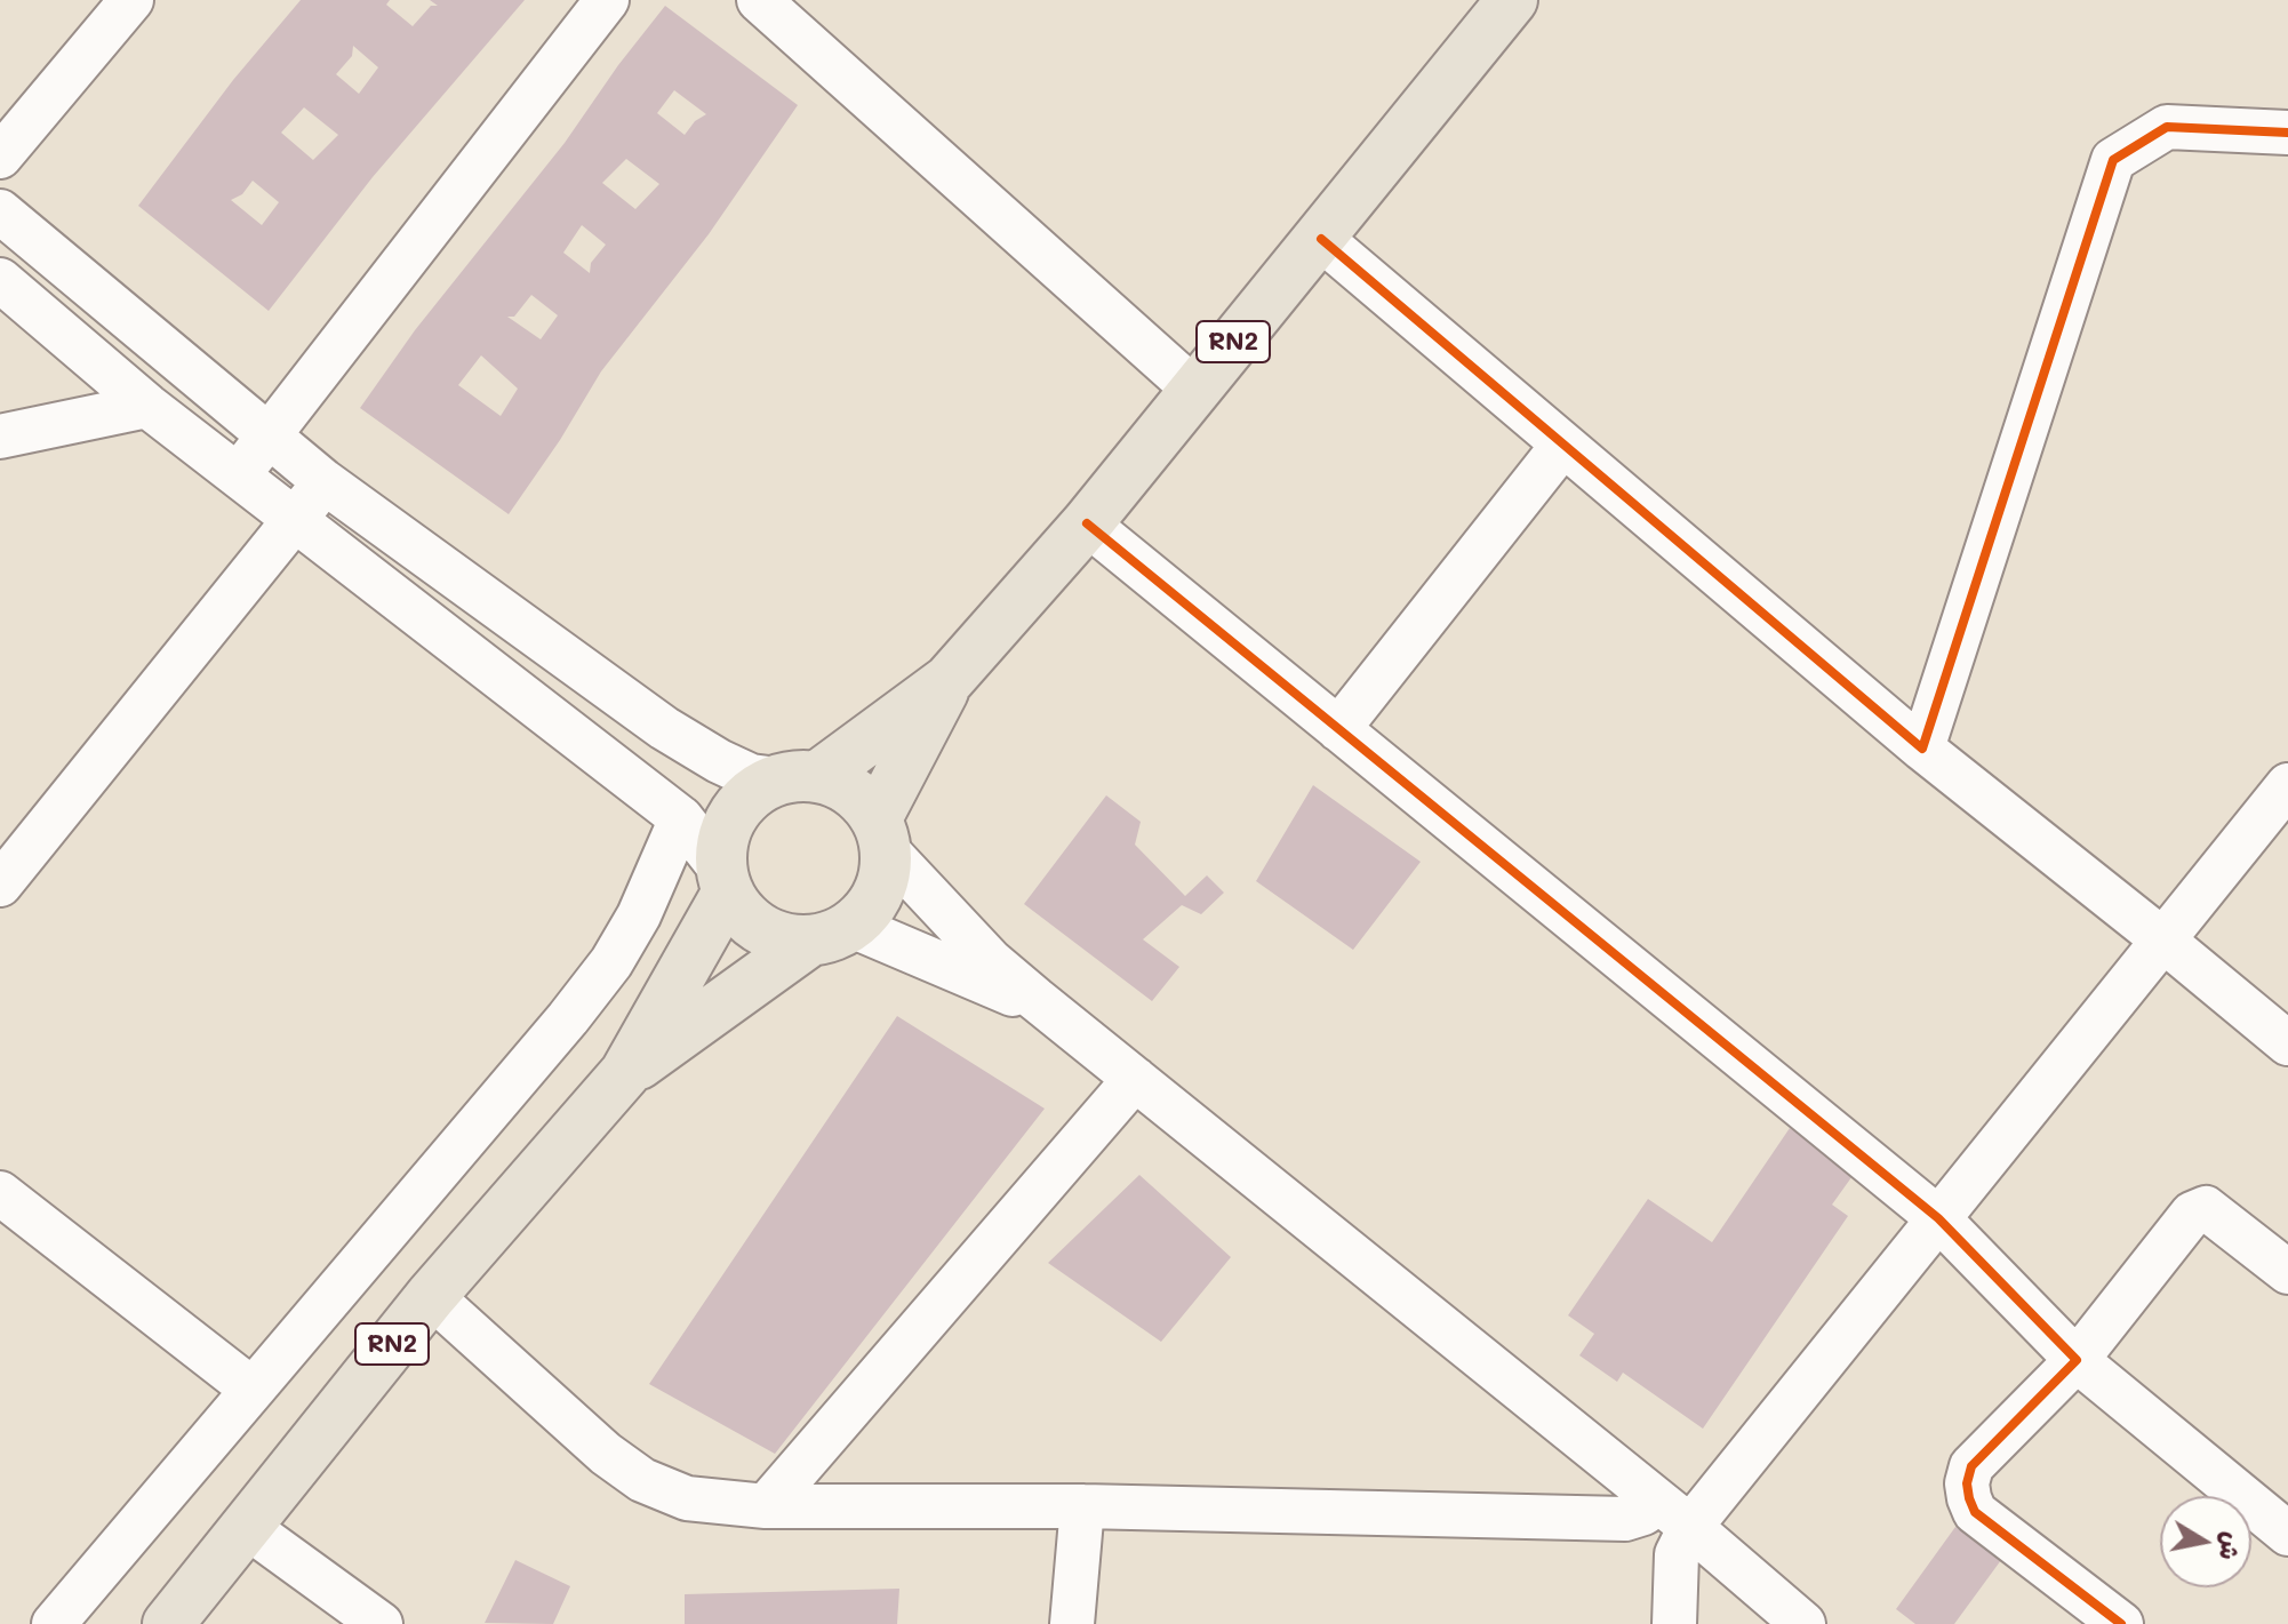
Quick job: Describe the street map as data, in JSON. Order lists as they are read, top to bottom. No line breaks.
{"streets":{"highway":["RN2"]},"north":"right"}
